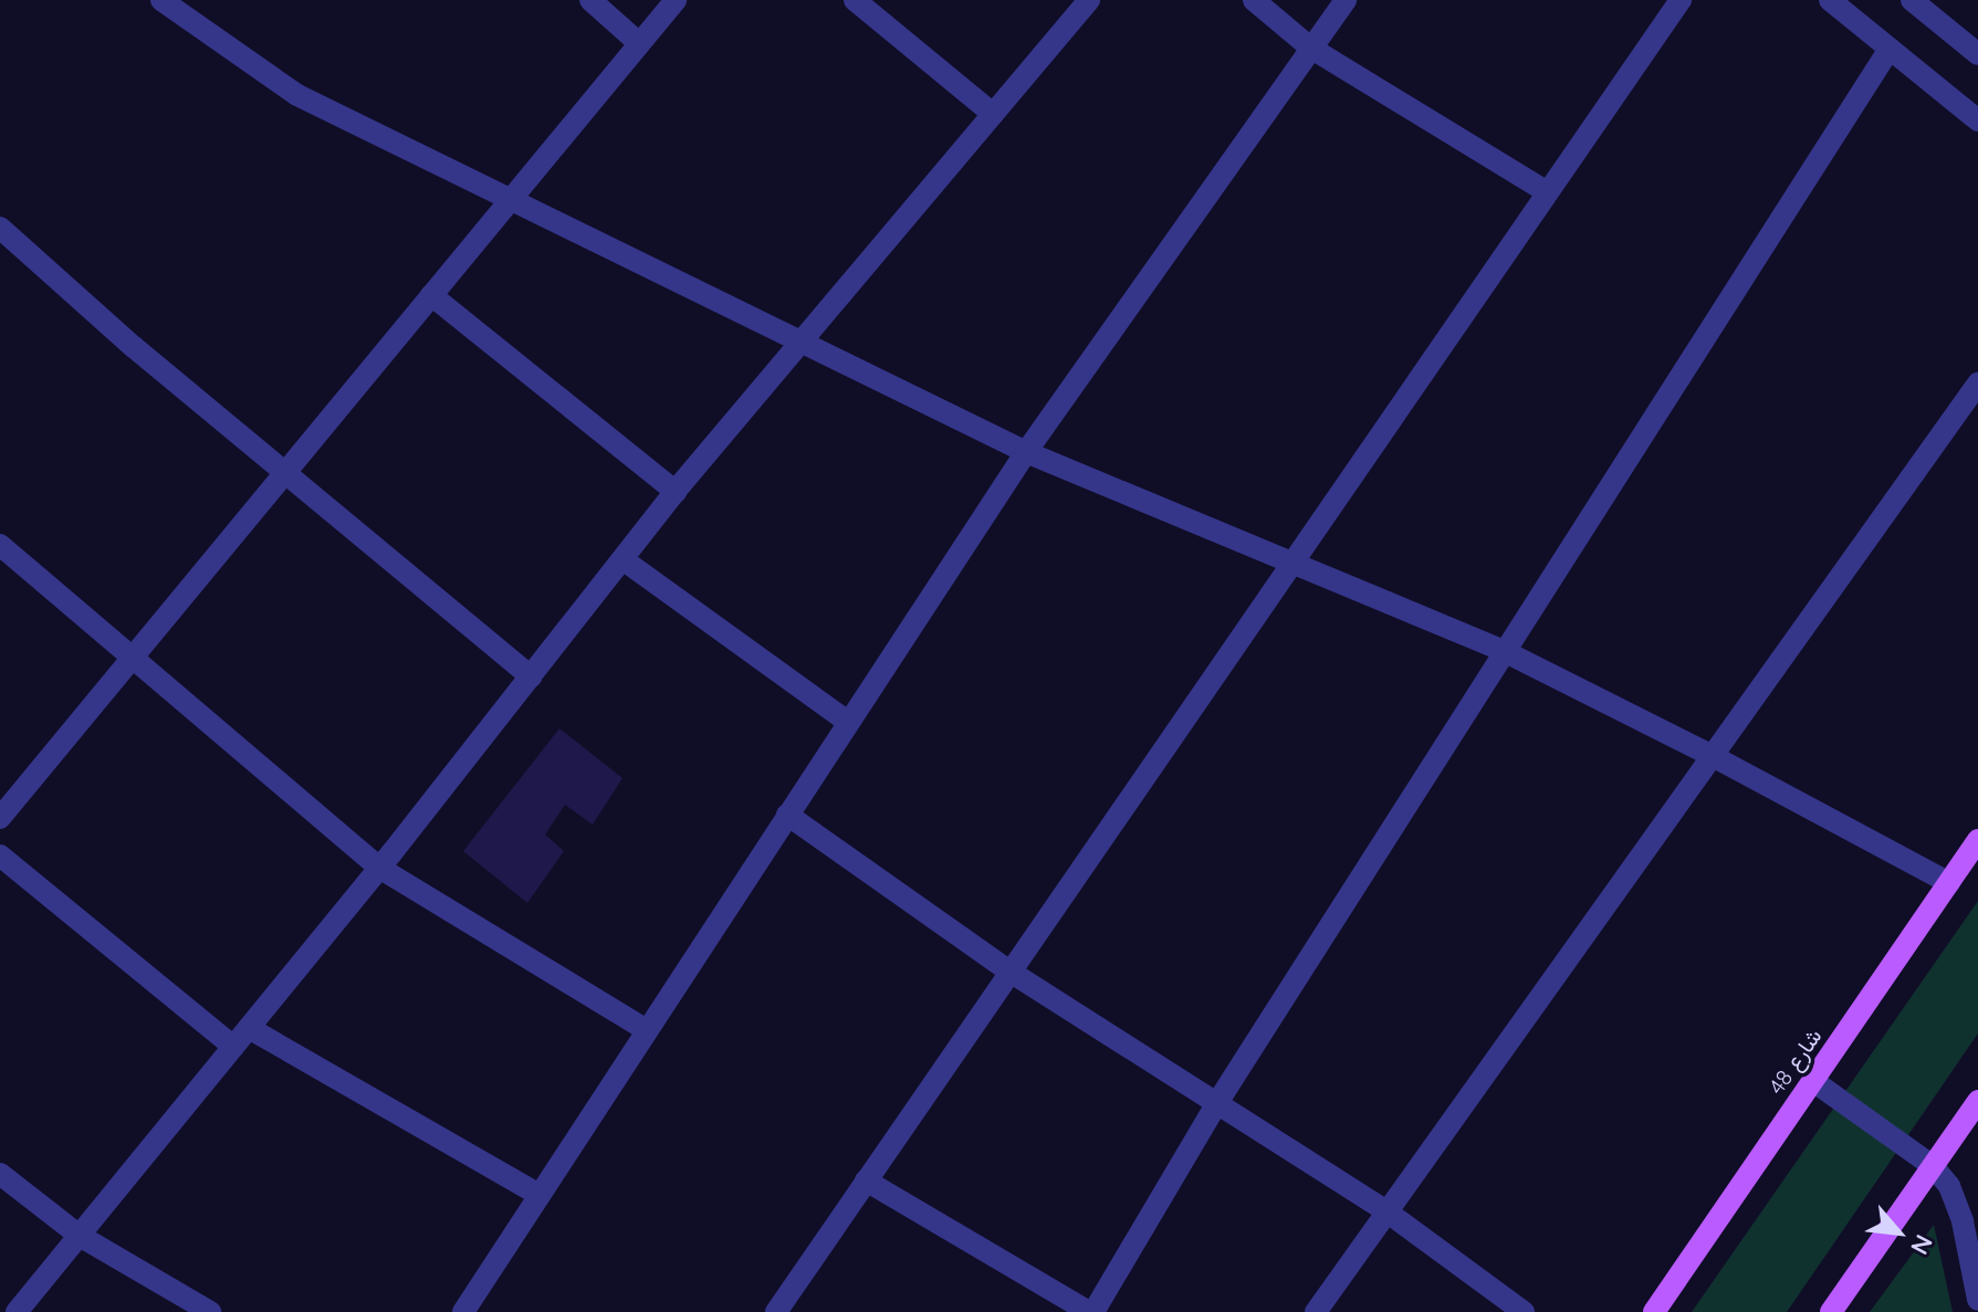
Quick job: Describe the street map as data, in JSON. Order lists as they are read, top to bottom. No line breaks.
{"streets":{"main road":["48 شارع"]},"north":"bottom right"}
